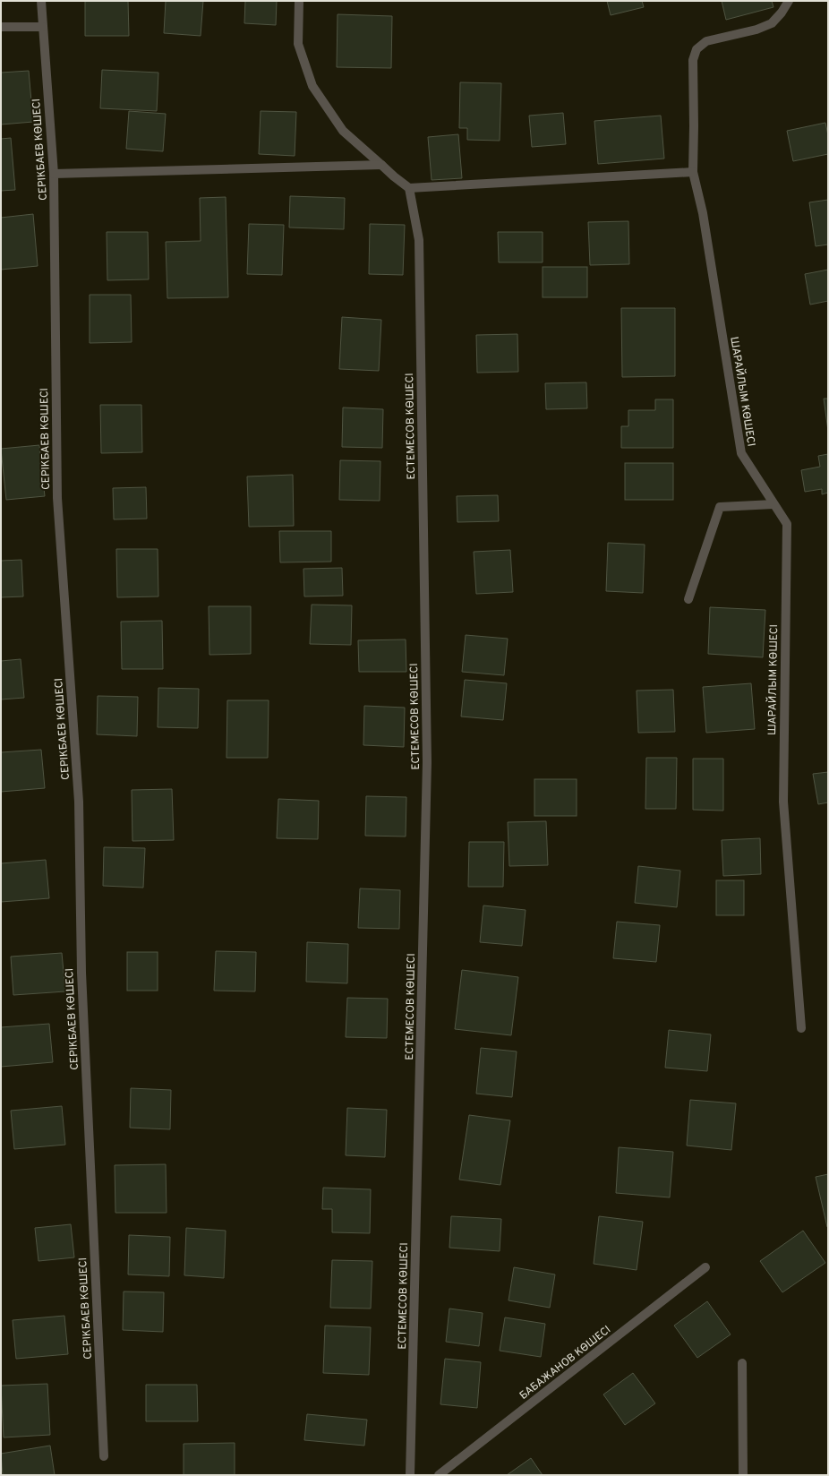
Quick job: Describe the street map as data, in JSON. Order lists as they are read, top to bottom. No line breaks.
{"streets":{"street":["СЕРІКБАЕВ КӨШЕСІ","ШАРАЙЛЫМ КӨШЕСІ","ЕСТЕМЕСОВ КӨШЕСІ","БАБАЖАНОВ КӨШЕСІ"]}}
